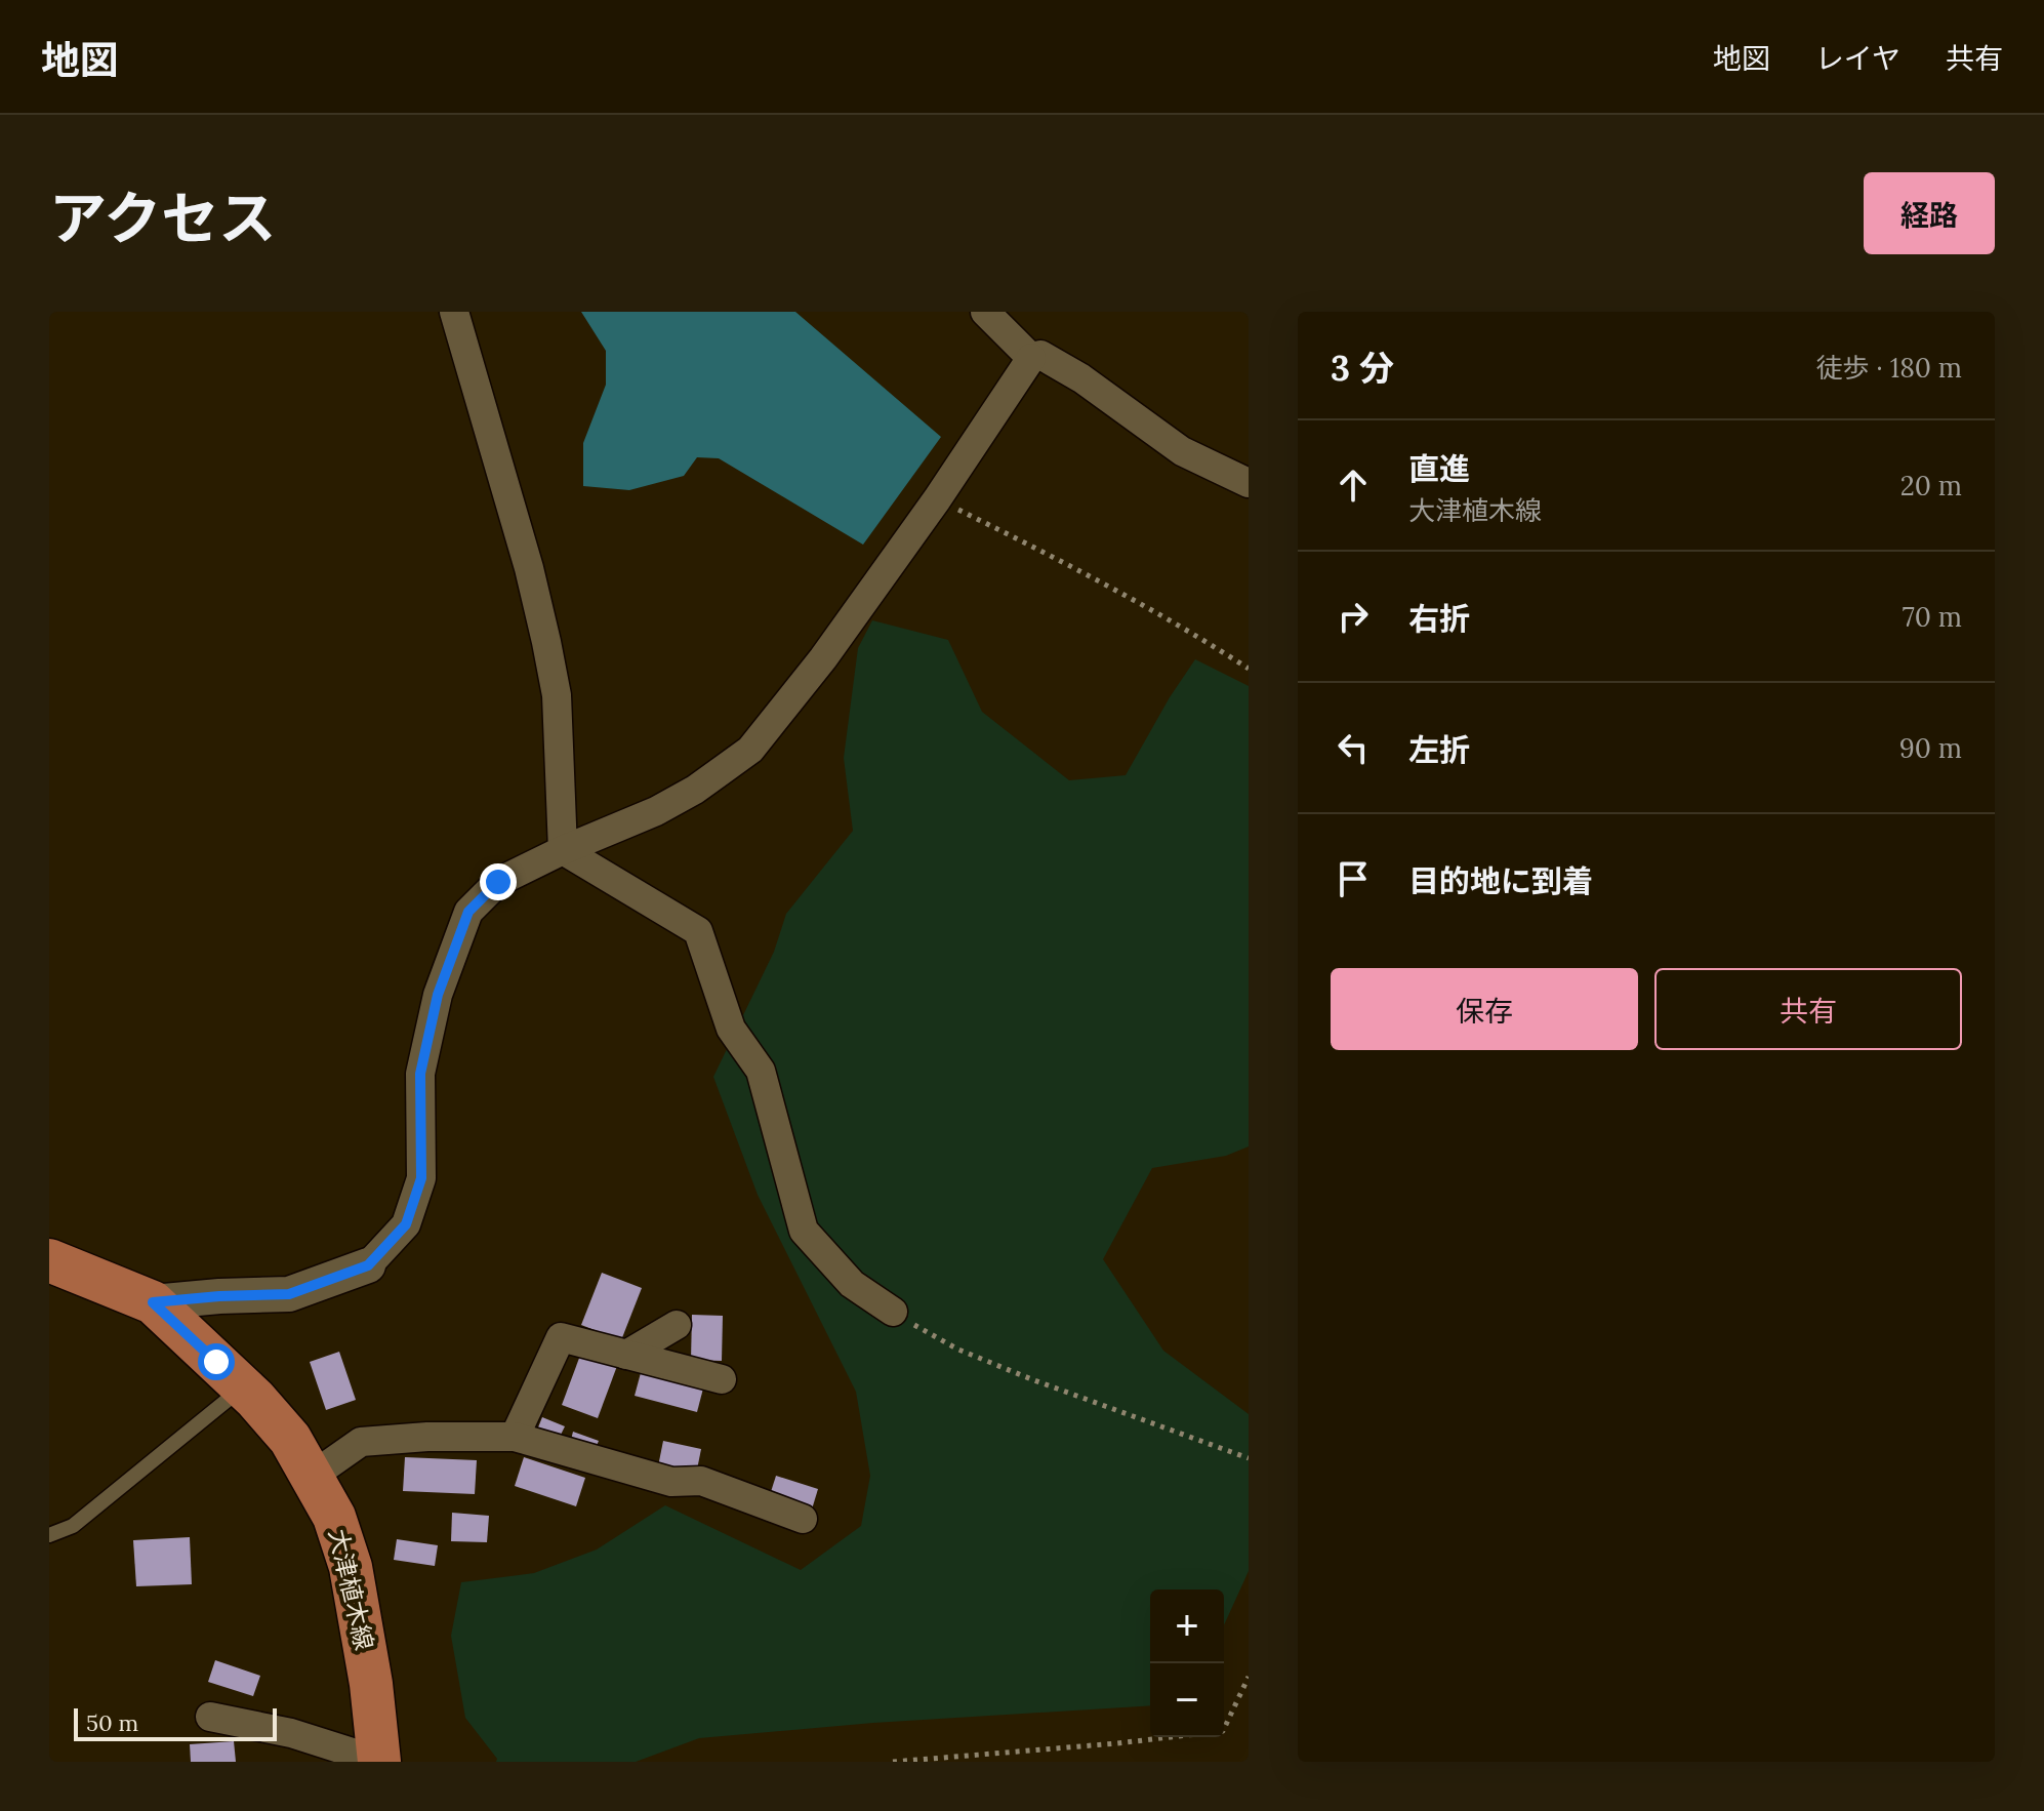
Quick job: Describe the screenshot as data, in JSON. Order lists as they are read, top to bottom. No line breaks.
{"streets":{"main road":["大津植木線"]},"scale_bar":"50 m","page":{"header":"地図","nav":["地図","レイヤ","共有"],"title":"アクセス","buttons":["経路",["保存","共有"]],"heading":["3 分","徒歩 · 180 m"],"list":[["直進","大津植木線","20 m"],["右折","70 m"],["左折","90 m"],"目的地に到着"],"map_buttons":["+","−"],"scale":"50 m"}}
